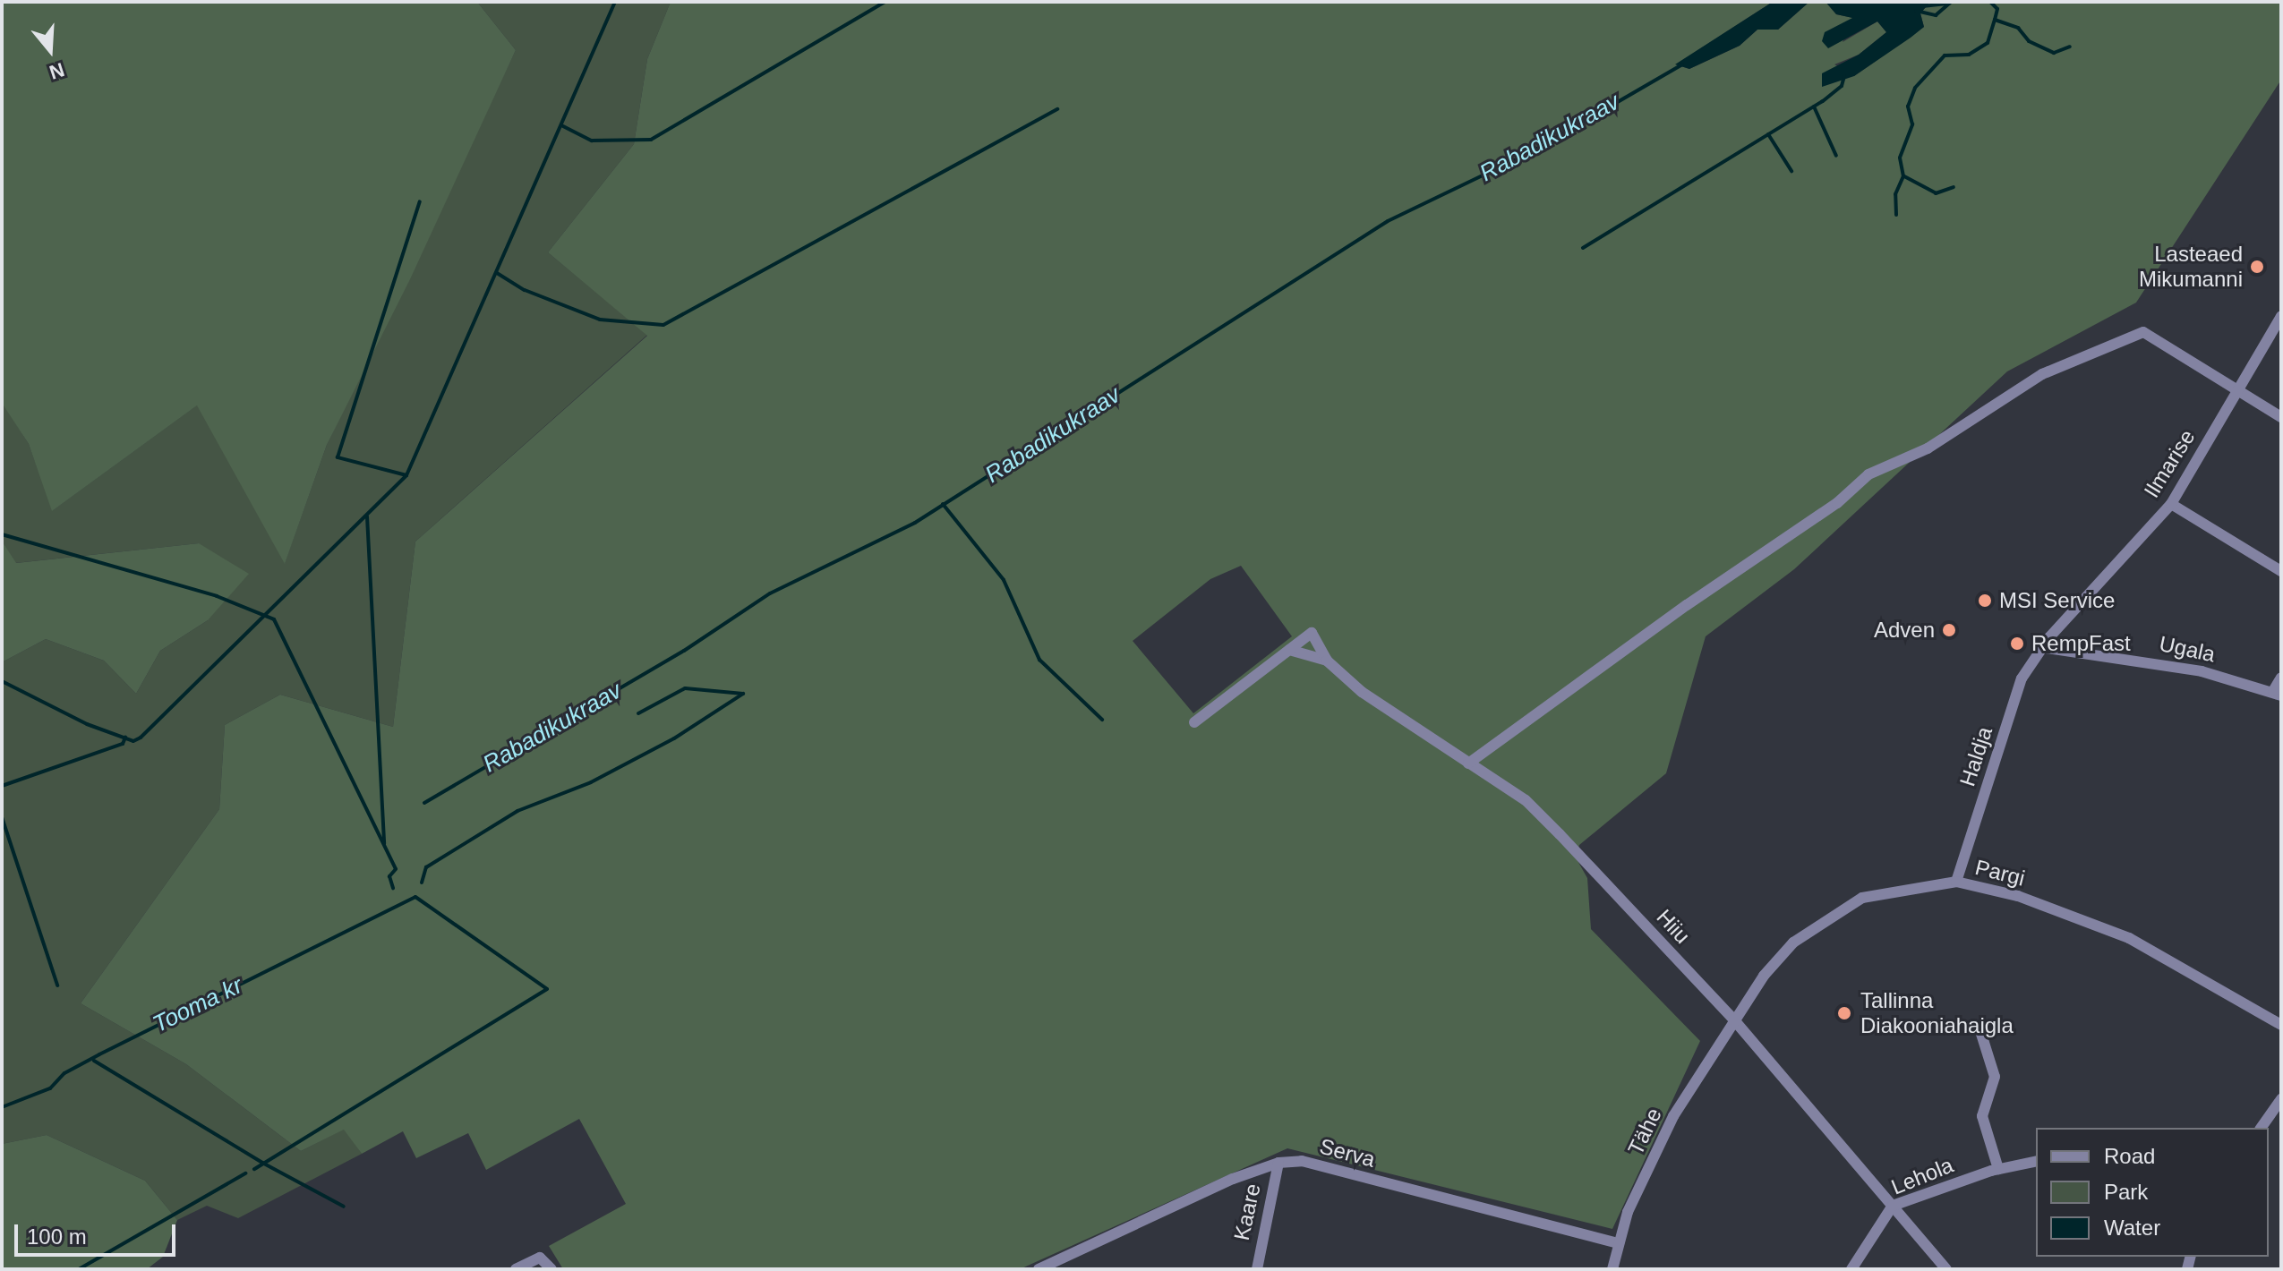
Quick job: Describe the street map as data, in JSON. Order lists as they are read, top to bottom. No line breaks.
{"streets":{"street":["Ilmarise","Ugala","Haldja","Pargi","Hiiu","Tähe","Serva","Lehola","Kaare"]},"crossings":[["Ilmarise","Ugala"],["Ilmarise","Haldja"],["Ugala","Haldja"],["Haldja","Pargi"],["Pargi","Hiiu"],["Pargi","Tähe"],["Hiiu","Tähe"],["Hiiu","Lehola"],["Tähe","Serva"],["Serva","Kaare"]],"water":["Rabadikukraav","Tooma kr"],"places":["Lasteaed Mikumanni","MSI Service","Adven","RempFast","Tallinna Diakooniahaigla"],"legend":["Road","Park","Water"],"scale_bar":"100 m","north":"bottom"}
